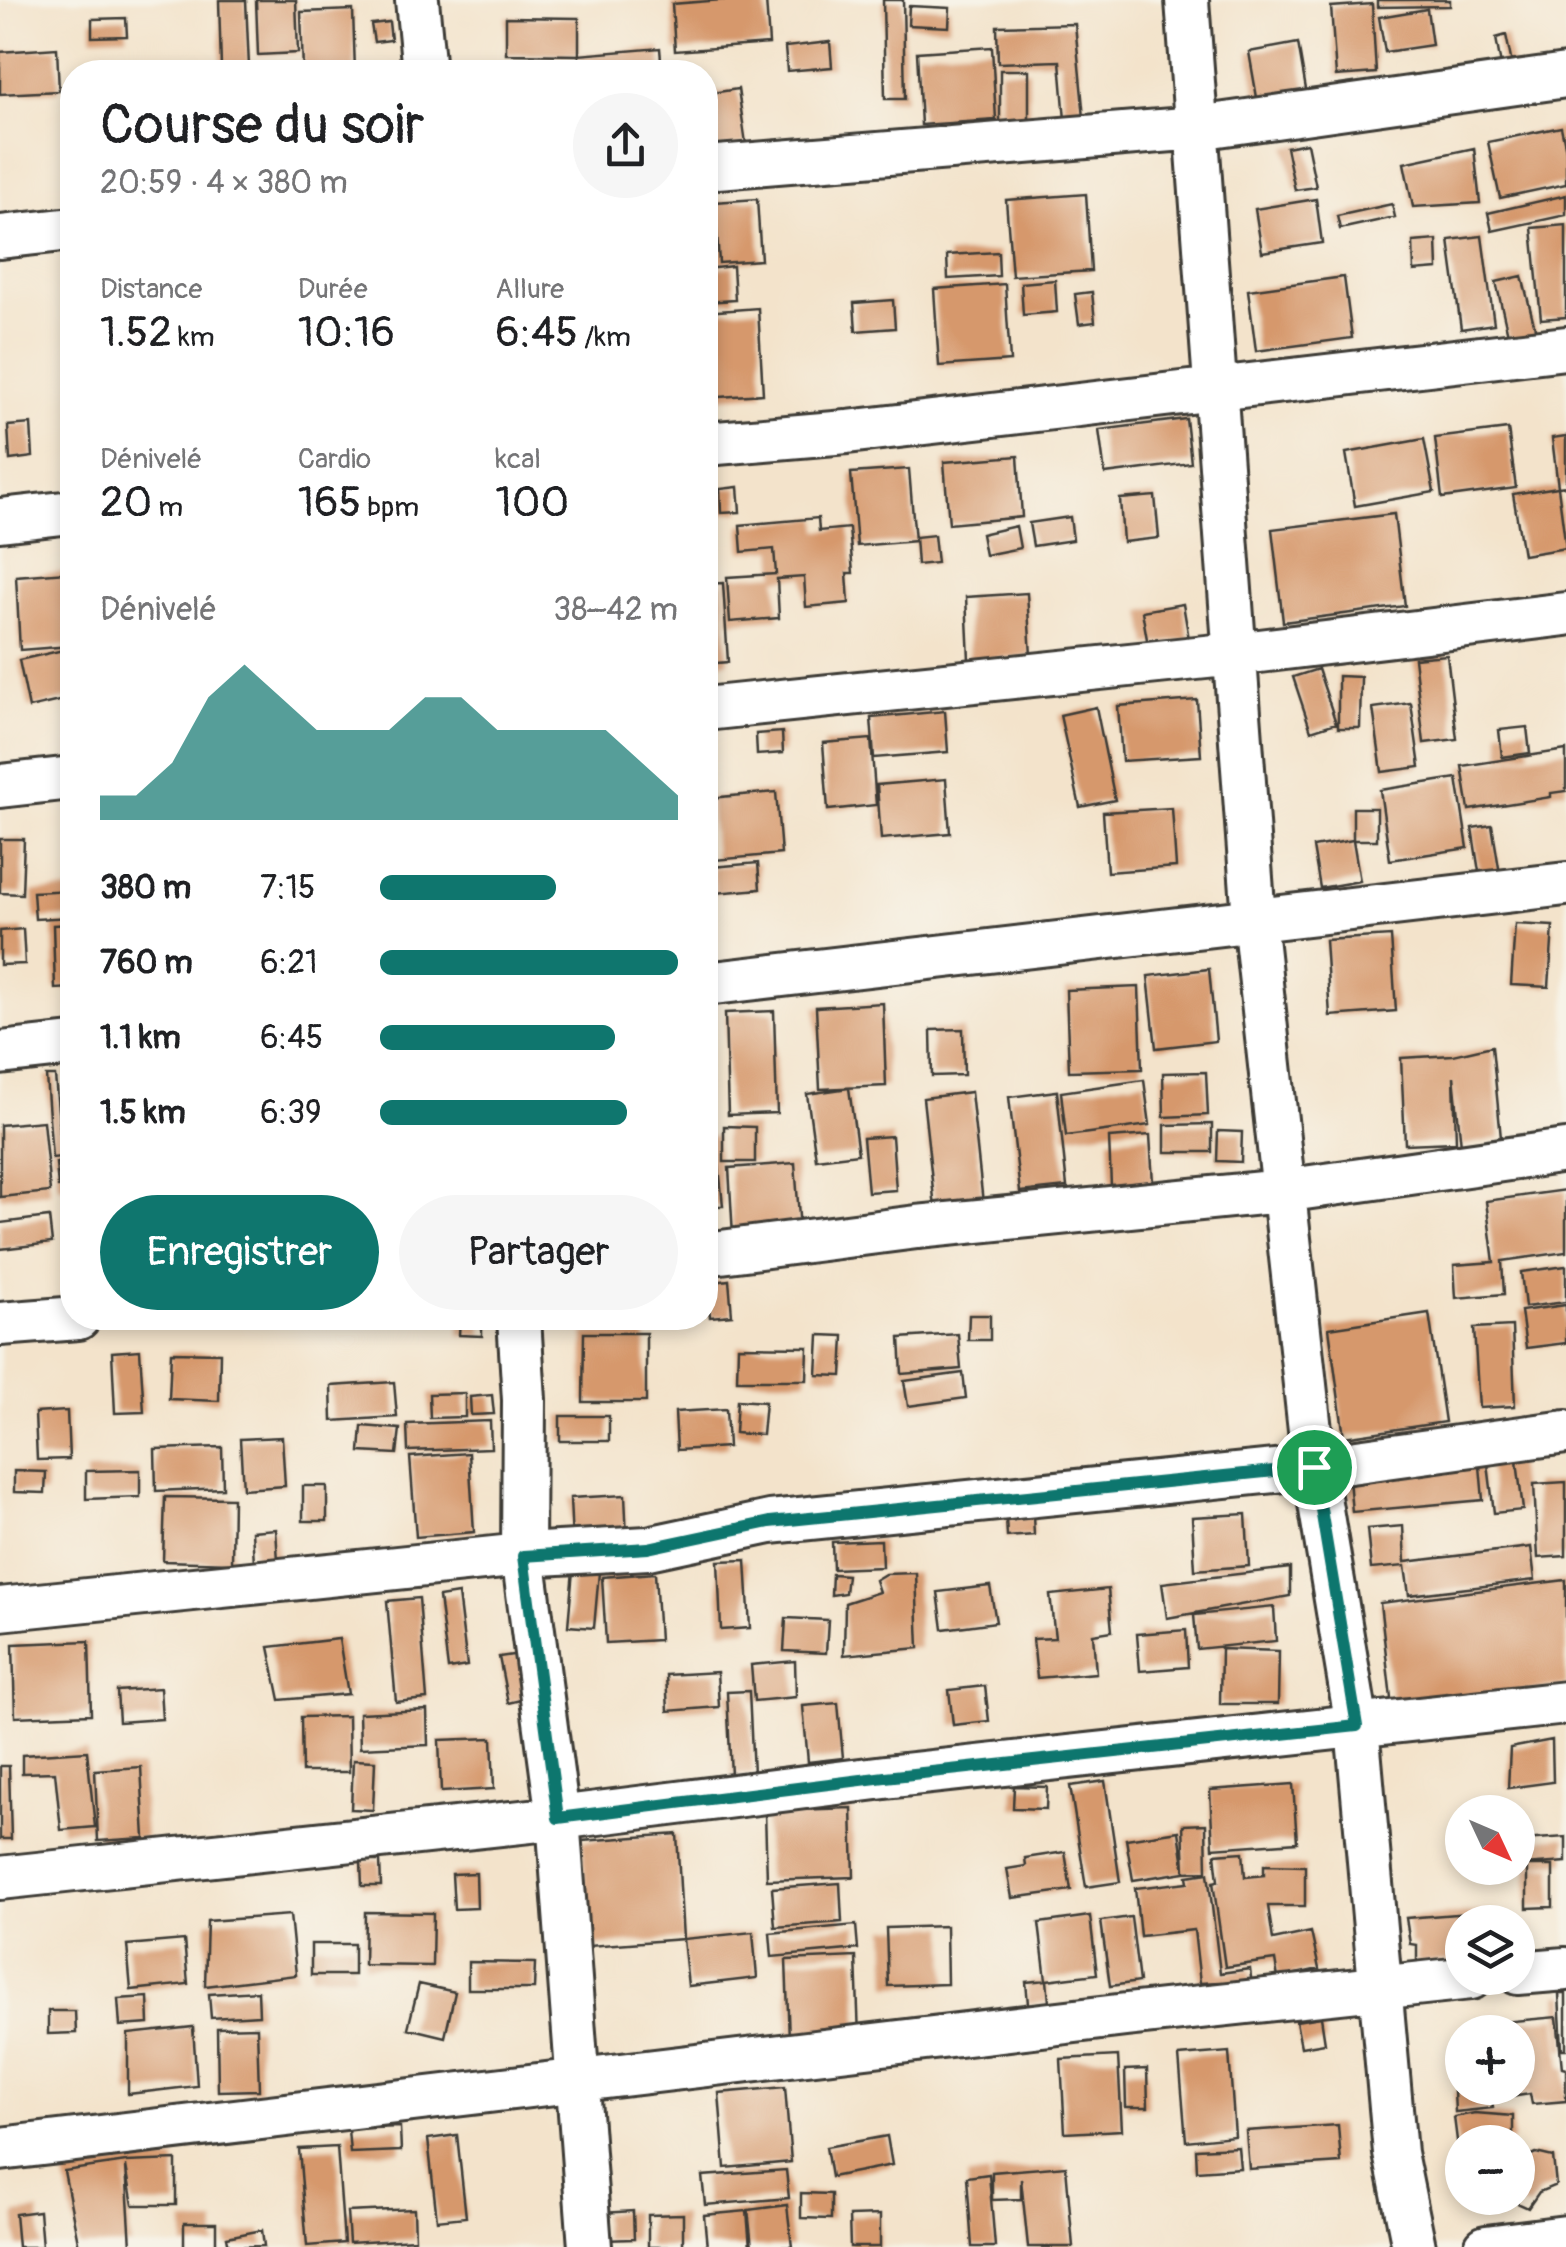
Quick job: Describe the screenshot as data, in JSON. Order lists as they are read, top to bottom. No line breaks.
{"north":"bottom right","page":{"heading":["Course du soir","20:59 · 4 × 380 m"],"stats":[["Distance","1.52 km"],["Durée","10:16"],["Allure","6:45 /km"],["Dénivelé","20 m"],["Cardio","165 bpm"],["kcal","100"]],"chart":["Dénivelé","38–42 m"],"list":[{"name":"380 m","note":"7:15"},{"name":"760 m","note":"6:21"},{"name":"1.1 km","note":"6:45"},{"name":"1.5 km","note":"6:39"}],"buttons":["Enregistrer","Partager"],"map_buttons":["+","−"]}}
